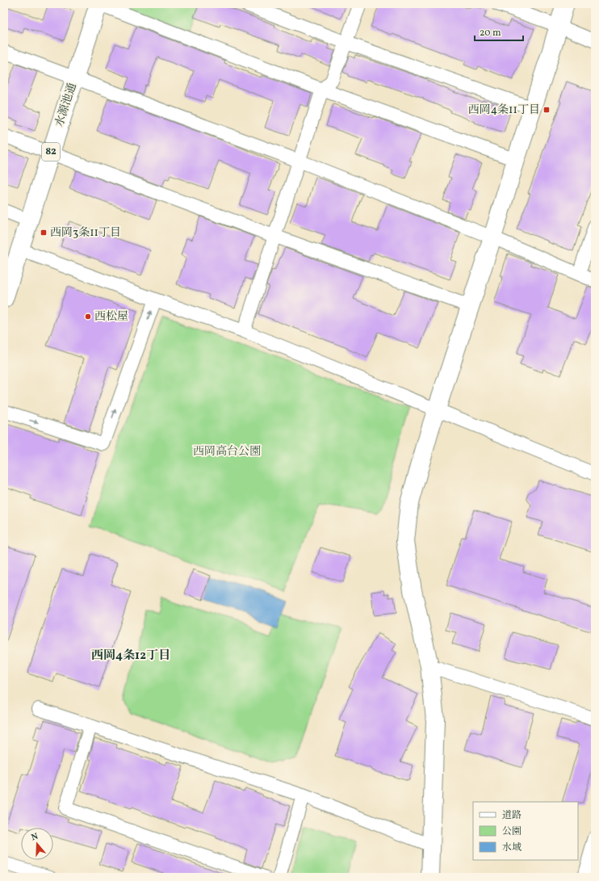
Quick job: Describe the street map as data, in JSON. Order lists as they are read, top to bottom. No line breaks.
{"streets":{"street":["水源池通","82"]},"districts":["西岡4条12丁目"],"parks":["西岡高台公園"],"places":{"transit":["西岡4条11丁目","西岡3条11丁目"],"other":["西松屋"]},"legend":["道路","公園","水域"],"scale_bar":"20 m","north":"top"}
